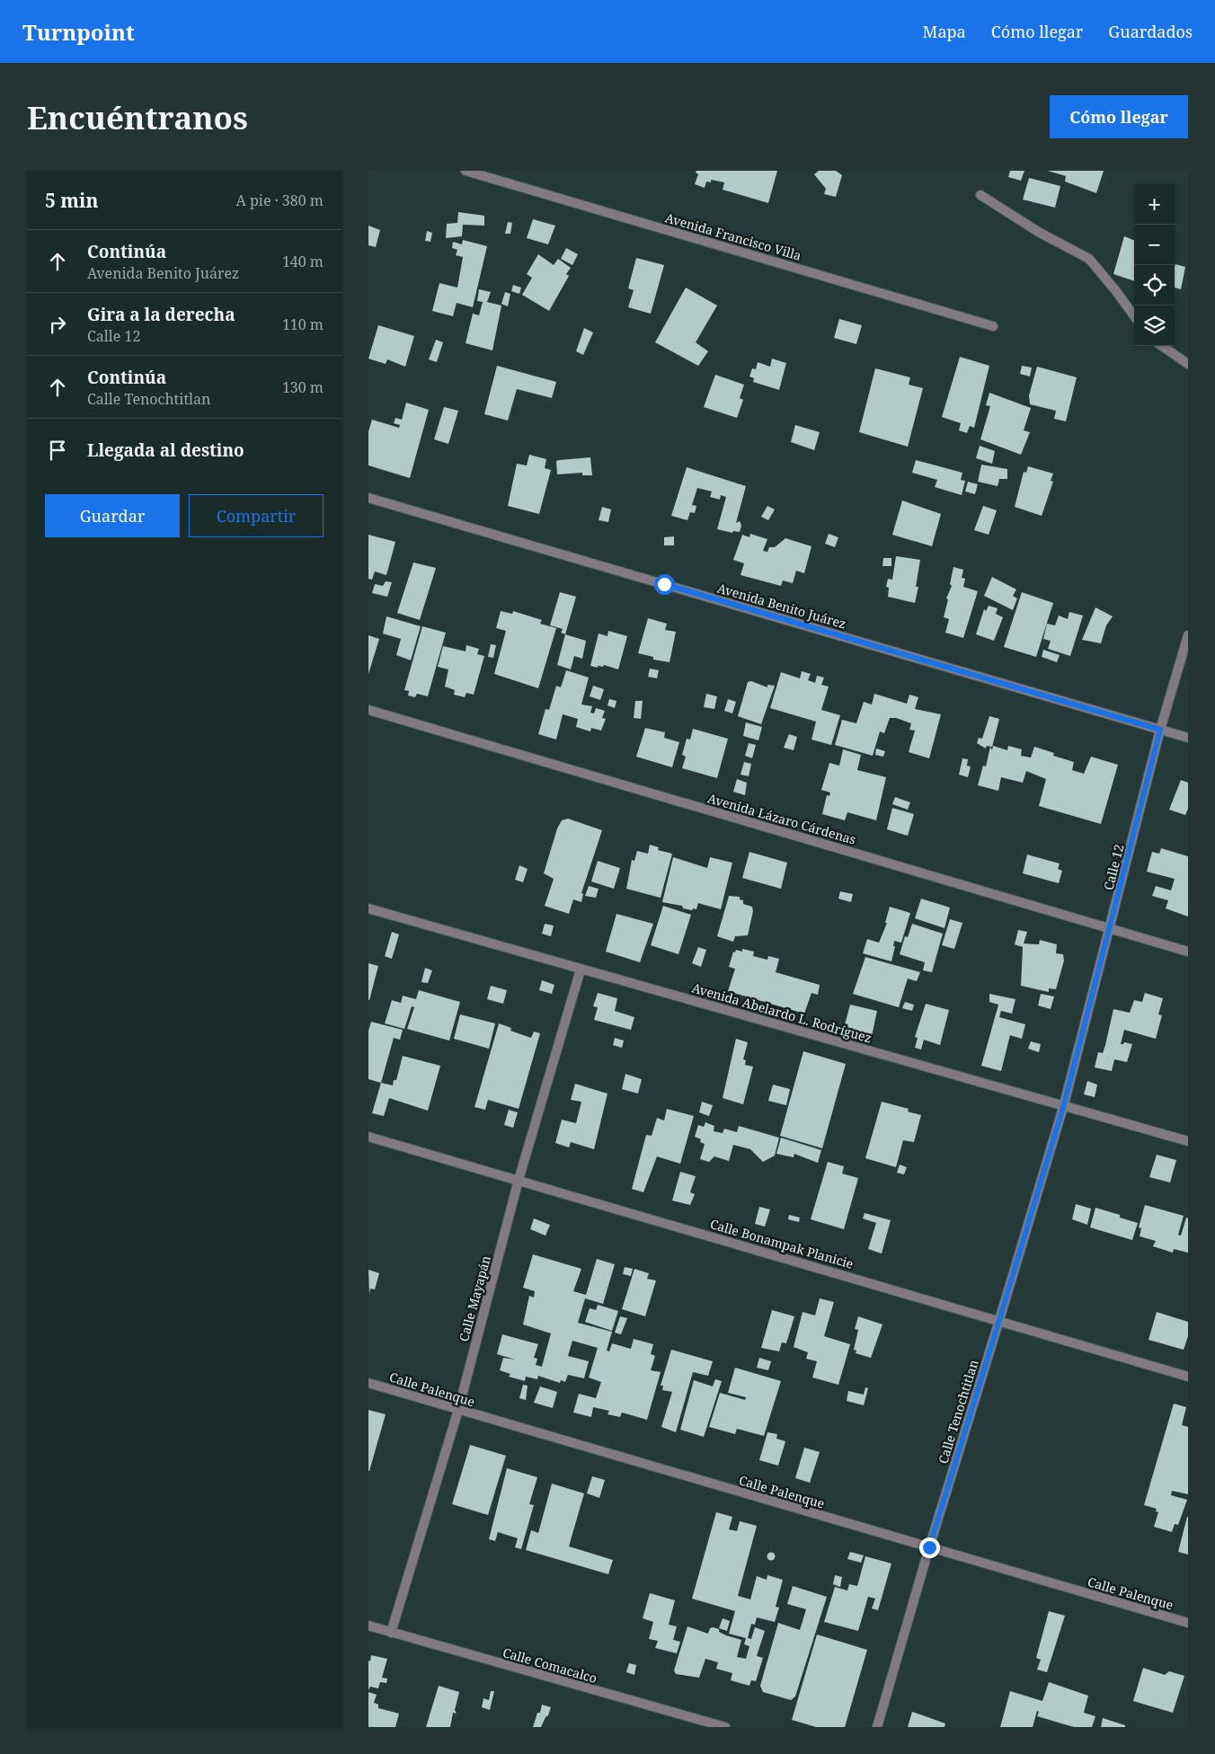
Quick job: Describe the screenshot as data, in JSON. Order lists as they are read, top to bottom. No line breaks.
{"streets":{"street":["Avenida Francisco Villa","Avenida Benito Juárez","Avenida Lázaro Cárdenas","Calle 12","Avenida Abelardo L. Rodríguez","Calle Bonampak Planicie","Calle Mayapán","Calle Palenque","Calle Tenochtitlan","Calle Comacalco"]},"crossings":[["Avenida Benito Juárez","Calle 12"],["Avenida Lázaro Cárdenas","Calle 12"],["Calle 12","Avenida Abelardo L. Rodríguez"],["Calle 12","Calle Tenochtitlan"],["Avenida Abelardo L. Rodríguez","Calle Mayapán"],["Avenida Abelardo L. Rodríguez","Calle Tenochtitlan"],["Calle Bonampak Planicie","Calle Mayapán"],["Calle Bonampak Planicie","Calle Tenochtitlan"],["Calle Mayapán","Calle Palenque"],["Calle Mayapán","Calle Comacalco"],["Calle Palenque","Calle Tenochtitlan"]],"page":{"header":"Turnpoint","nav":["Mapa","Cómo llegar","Guardados"],"buttons":["Cómo llegar",["Guardar","Compartir"]],"title":"Encuéntranos","heading":["5 min","A pie · 380 m"],"map_buttons":["+","−"],"list":[["Continúa","Avenida Benito Juárez","140 m"],["Gira a la derecha","Calle 12","110 m"],["Continúa","Calle Tenochtitlan","130 m"],"Llegada al destino"]}}
